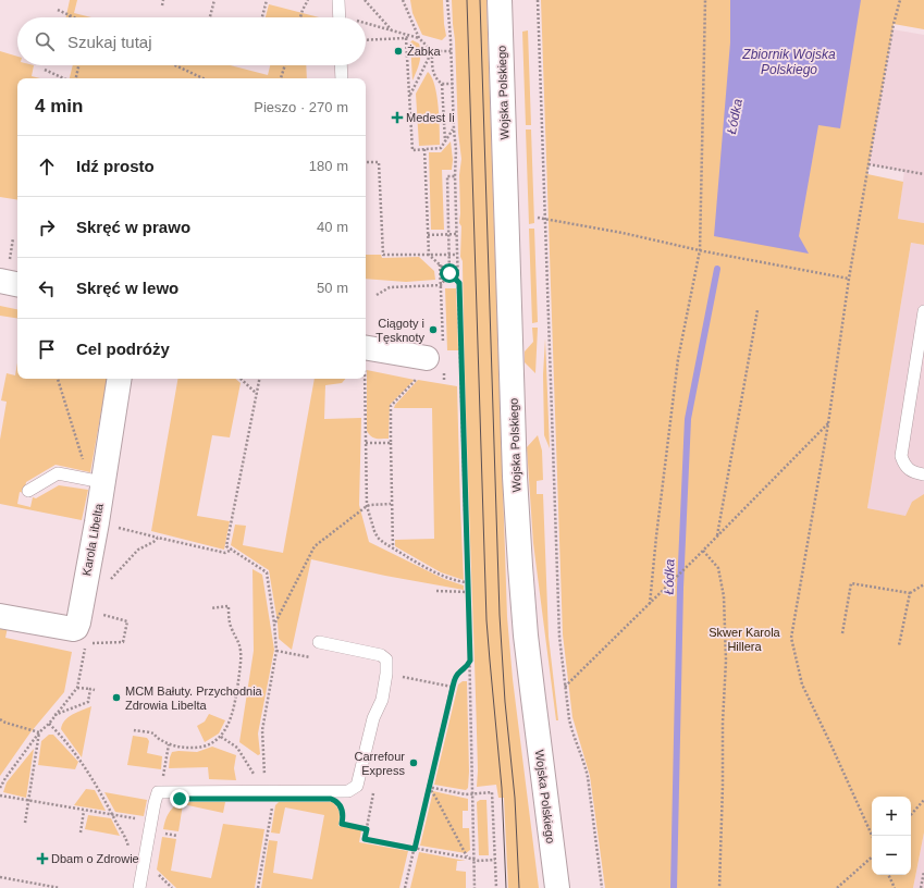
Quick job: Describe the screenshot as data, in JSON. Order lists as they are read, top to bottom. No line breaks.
{"streets":{"main road":["Wojska Polskiego","Karola Libelta"]},"water":["Zbiornik Wojska Polskiego","Łódka"],"parks":["Skwer Karola Hillera"],"places":{"other":["Żabka","Ciągoty i Tęsknoty","MCM Bałuty. Przychodnia Zdrowia Libelta","Carrefour Express"],"health":["Medest Ii","Dbam o Zdrowie"]},"page":{"search":"Szukaj tutaj","heading":["4 min","Pieszo · 270 m"],"list":[["Idź prosto","180 m"],["Skręć w prawo","40 m"],["Skręć w lewo","50 m"],"Cel podróży"],"map_buttons":["+","−"]}}
